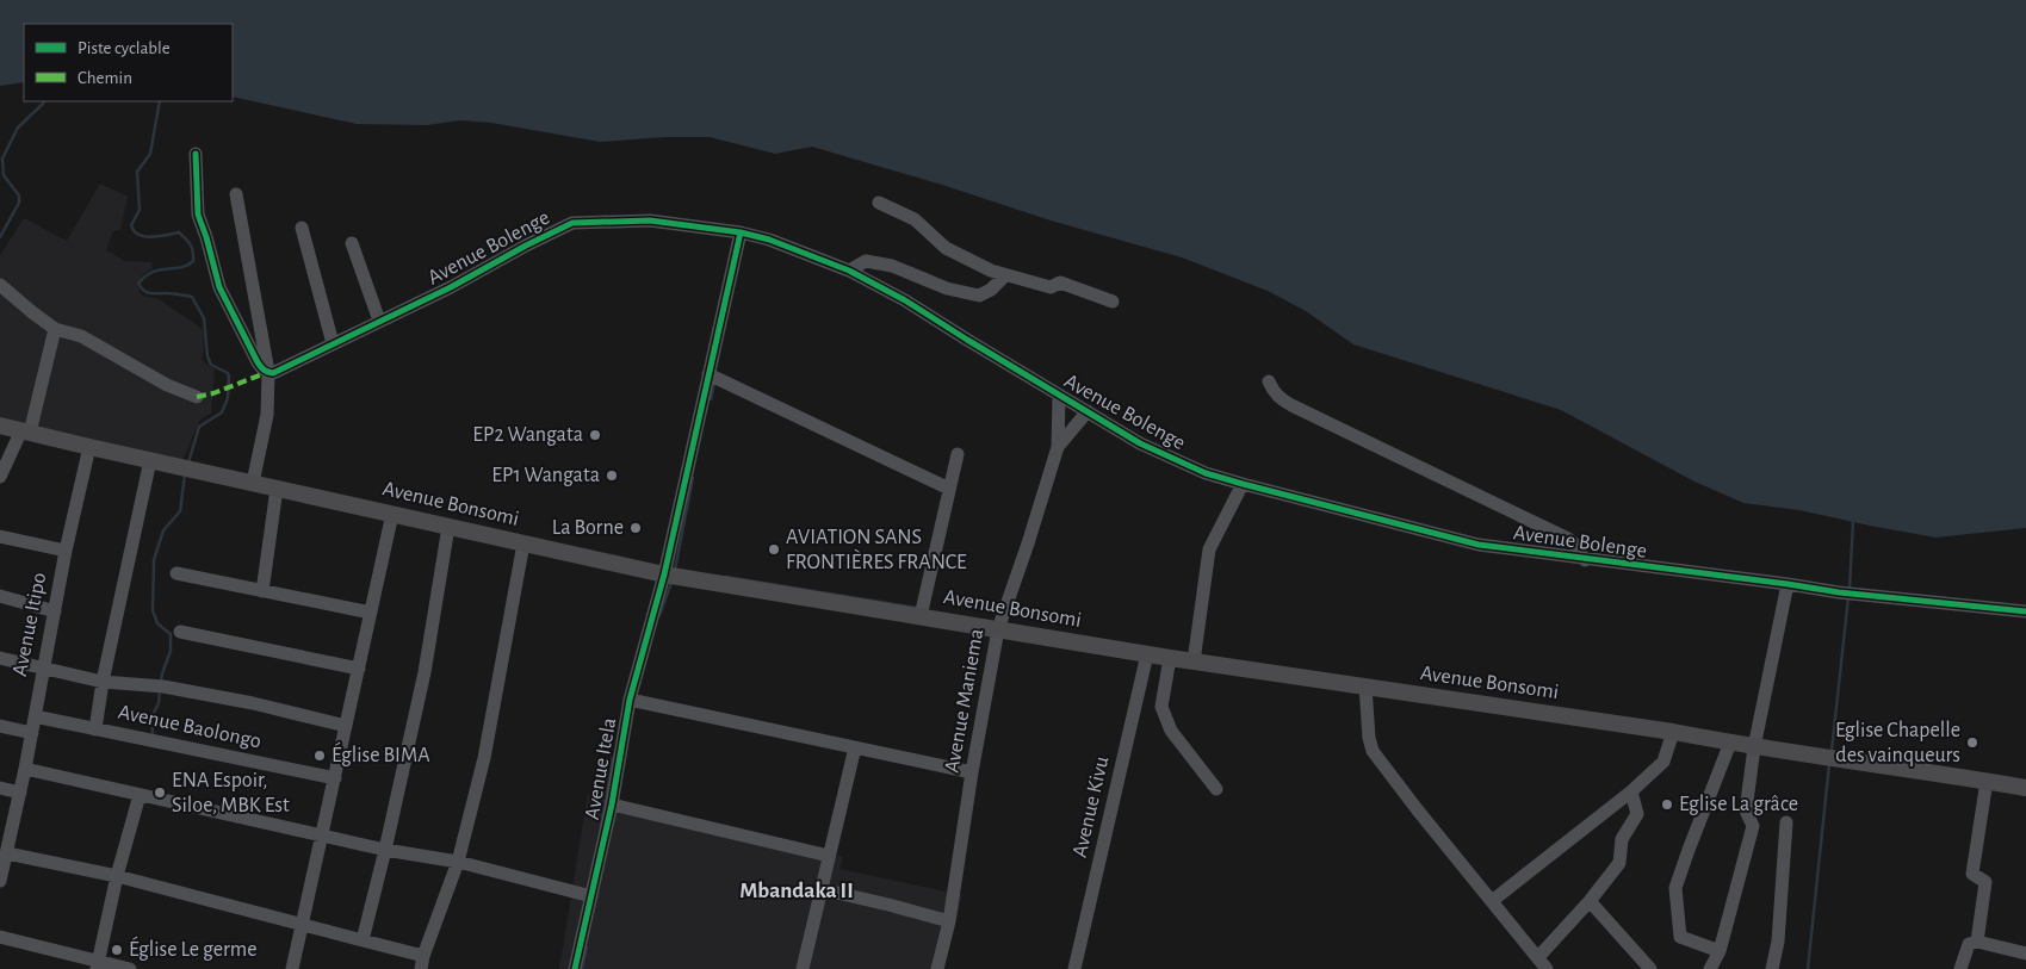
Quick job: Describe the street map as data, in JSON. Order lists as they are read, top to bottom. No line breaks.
{"streets":{"main road":["Avenue Bonsomi"],"street":["Avenue Bolenge","Avenue Itipo","Avenue Maniema","Avenue Baolongo","Avenue Itela","Avenue Kivu"]},"crossings":[["Avenue Bolenge","Avenue Itela"],["Avenue Bonsomi","Avenue Itipo"],["Avenue Bonsomi","Avenue Maniema"],["Avenue Bonsomi","Avenue Itela"],["Avenue Bonsomi","Avenue Kivu"],["Avenue Itipo","Avenue Baolongo"]],"districts":["Mbandaka II"],"places":["EP2 Wangata","EP1 Wangata","La Borne","AVIATION SANS FRONTIÈRES FRANCE","Eglise Chapelle des vainqueurs","Église BIMA","ENA Espoir, Siloe, MBK Est","Eglise La grâce","Église Le germe"],"legend":["Piste cyclable","Chemin"]}
